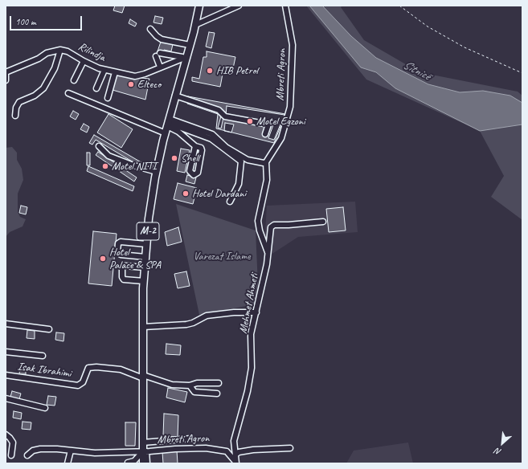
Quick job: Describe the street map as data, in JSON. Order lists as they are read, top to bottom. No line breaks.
{"streets":{"main road":["Mbreti Agron","M-2"],"street":["Rilindja","Mehmet Ahmeti","Isak Ibrahimi"]},"crossings":[["Rilindja","Mbreti Agron"],["Mbreti Agron","Mehmet Ahmeti"],["Mbreti Agron","Isak Ibrahimi"]],"water":["Sitnicë"],"parks":["Varezat Islame"],"places":["HIB Petrol","Elteco","Motel Egzoni","Shell","Motel NITI","Hotel Dardani","Hotel Palace & SPA"],"scale_bar":"100 m","north":"bottom left"}
